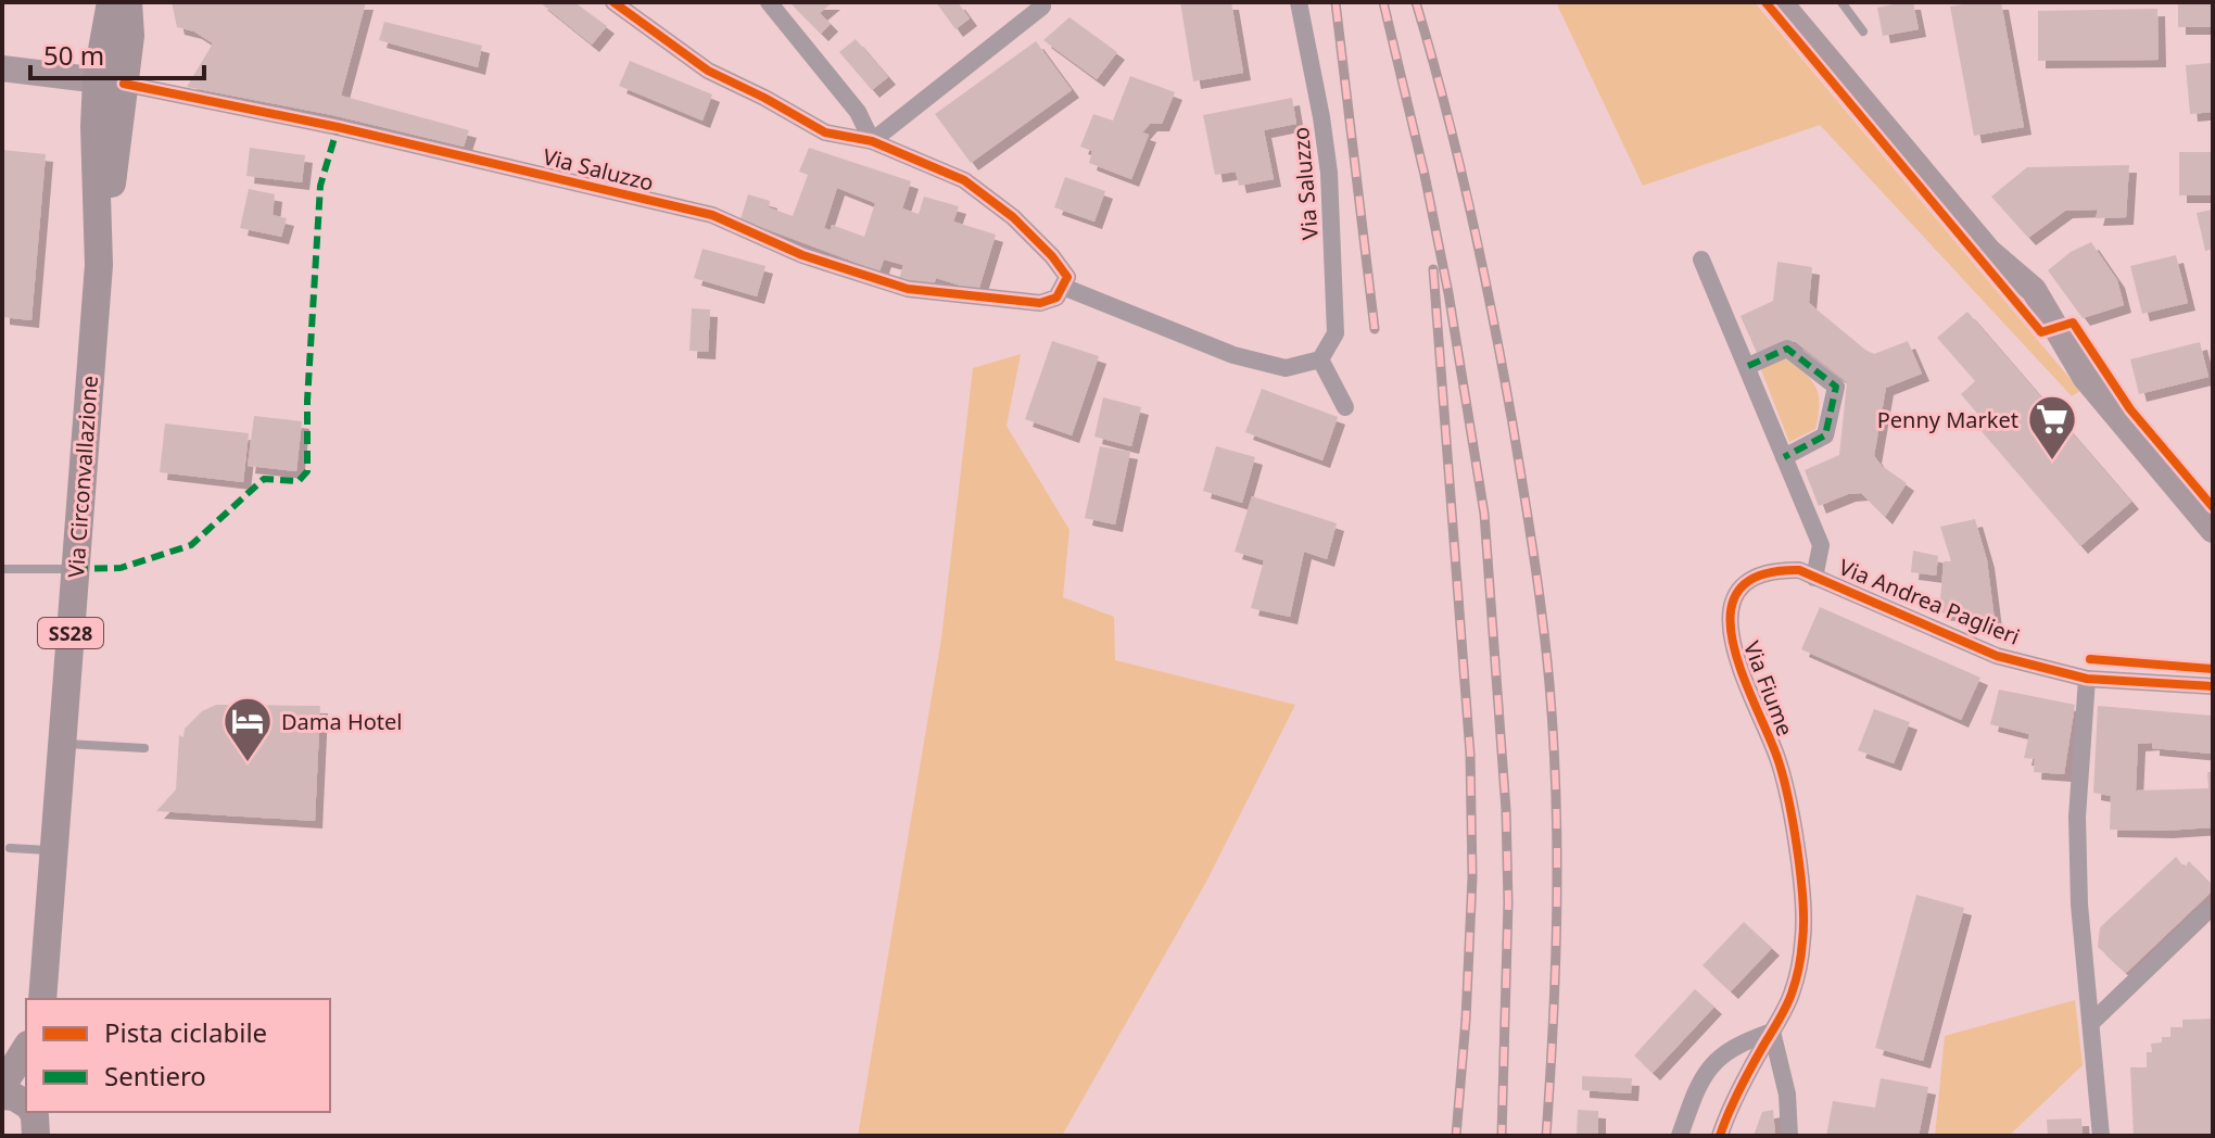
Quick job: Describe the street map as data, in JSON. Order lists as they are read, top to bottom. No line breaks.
{"streets":{"main road":["Via Circonvallazione","SS28"],"street":["Via Saluzzo","Via Andrea Paglieri","Via Fiume"]},"crossings":[["Via Saluzzo","Via Circonvallazione"],["Via Andrea Paglieri","Via Fiume"]],"places":{"supermarket":["Penny Market"],"hotel":["Dama Hotel"]},"legend":["Pista ciclabile","Sentiero"],"scale_bar":"50 m"}
